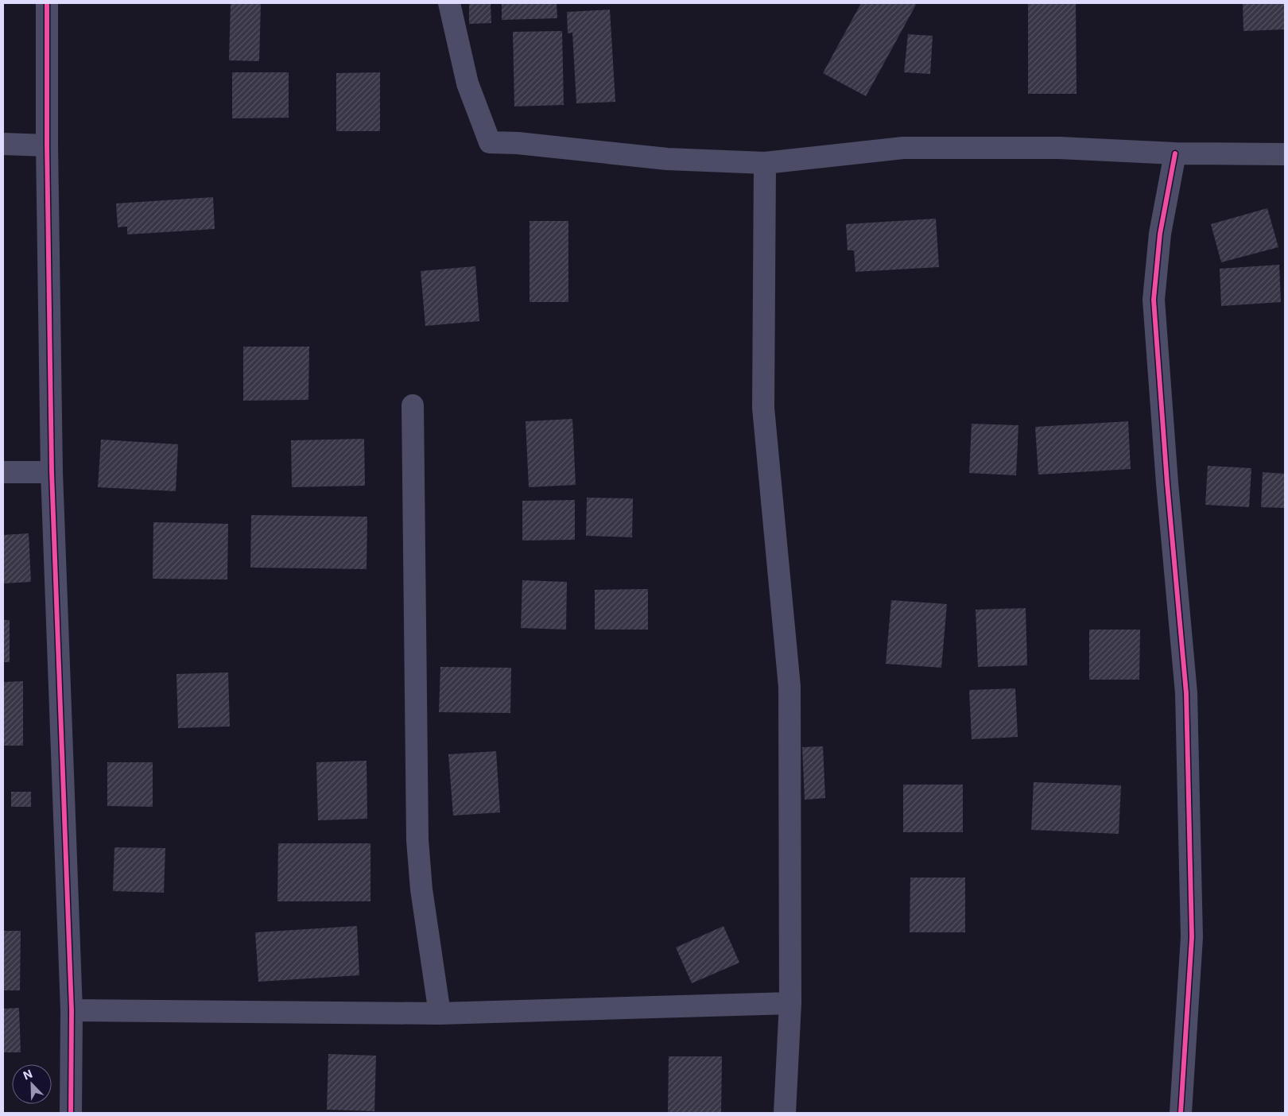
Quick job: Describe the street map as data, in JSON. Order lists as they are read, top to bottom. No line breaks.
{"north":"top left"}
